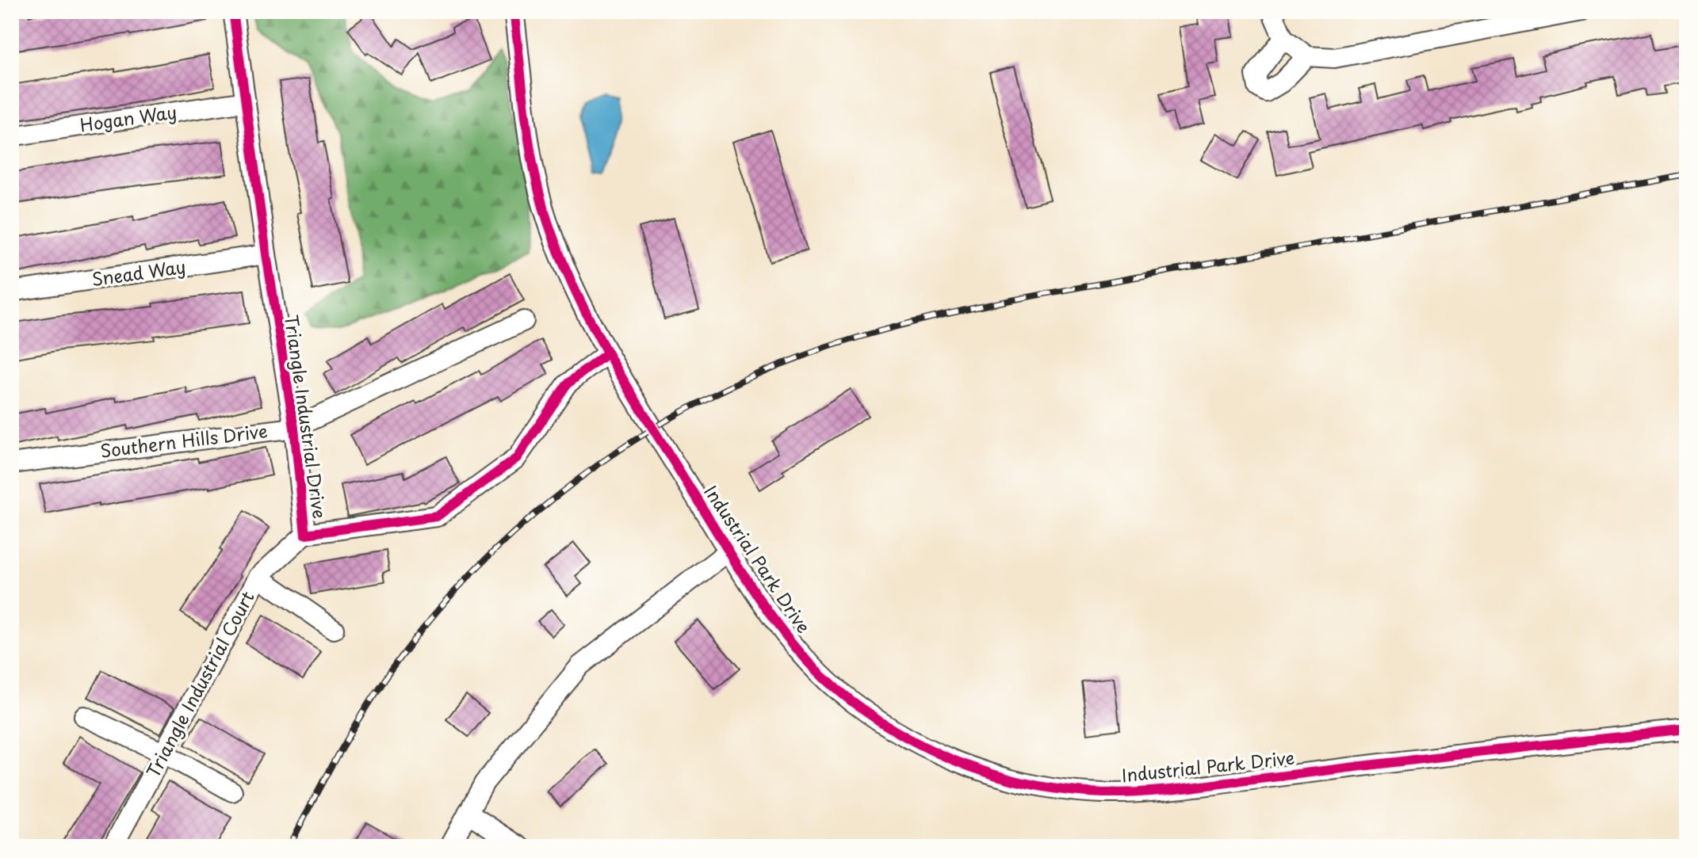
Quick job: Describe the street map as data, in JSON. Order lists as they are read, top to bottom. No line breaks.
{"streets":{"street":["Hogan Way","Snead Way","Triangle Industrial Drive","Southern Hills Drive","Industrial Park Drive","Triangle Industrial Court"]},"crossings":[["Hogan Way","Triangle Industrial Drive"],["Snead Way","Triangle Industrial Drive"],["Triangle Industrial Drive","Southern Hills Drive"],["Triangle Industrial Drive","Industrial Park Drive"],["Triangle Industrial Drive","Triangle Industrial Court"]]}
